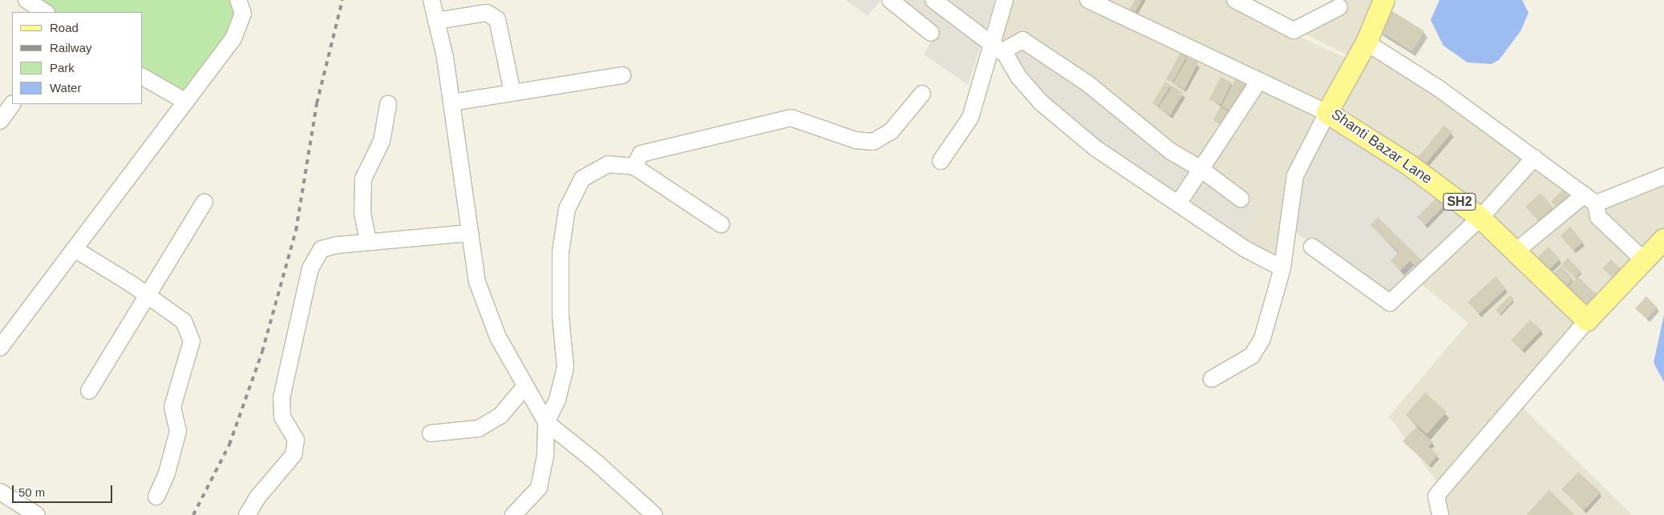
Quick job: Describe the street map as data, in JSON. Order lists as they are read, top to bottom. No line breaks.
{"streets":{"main road":["Shanti Bazar Lane","SH2"]},"legend":["Road","Railway","Park","Water"],"scale_bar":"50 m"}
